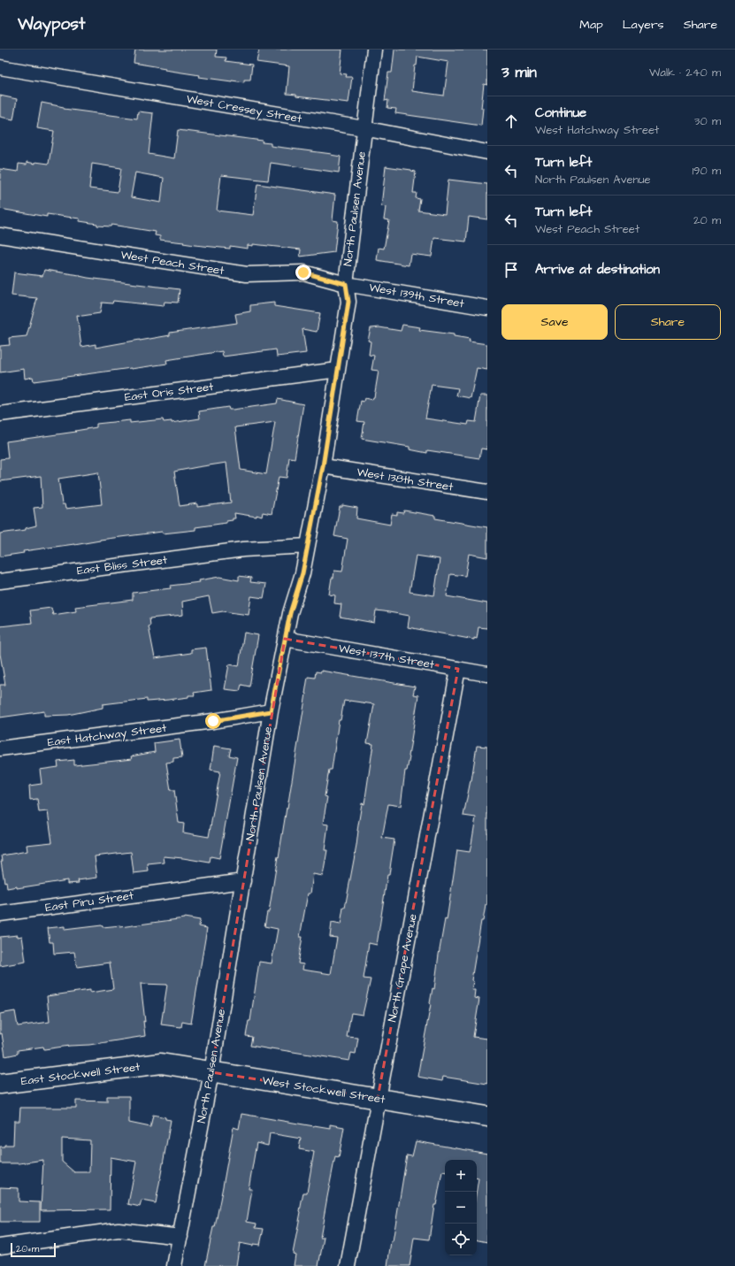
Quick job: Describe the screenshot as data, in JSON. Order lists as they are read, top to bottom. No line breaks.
{"streets":{"street":["West Cressey Street","North Paulsen Avenue","West Peach Street","West 139th Street","East Oris Street","West 138th Street","East Bliss Street","West 137th Street","East Hatchway Street","East Piru Street","North Grape Avenue","East Stockwell Street","West Stockwell Street"]},"crossings":[["West Cressey Street","North Paulsen Avenue"],["North Paulsen Avenue","West Peach Street"],["North Paulsen Avenue","West 139th Street"],["North Paulsen Avenue","East Oris Street"],["North Paulsen Avenue","West 138th Street"],["North Paulsen Avenue","East Bliss Street"],["North Paulsen Avenue","West 137th Street"],["North Paulsen Avenue","East Hatchway Street"],["North Paulsen Avenue","East Piru Street"],["North Paulsen Avenue","West Stockwell Street"],["West Peach Street","West 139th Street"],["West 137th Street","North Grape Avenue"],["North Grape Avenue","West Stockwell Street"],["East Stockwell Street","West Stockwell Street"]],"scale_bar":"20 m","page":{"header":"Waypost","nav":["Map","Layers","Share"],"heading":["3 min","Walk · 240 m"],"list":[["Continue","West Hatchway Street","30 m"],["Turn left","North Paulsen Avenue","190 m"],["Turn left","West Peach Street","20 m"],"Arrive at destination"],"buttons":["Save","Share"],"map_buttons":["+","−"],"scale":"20 m"}}
